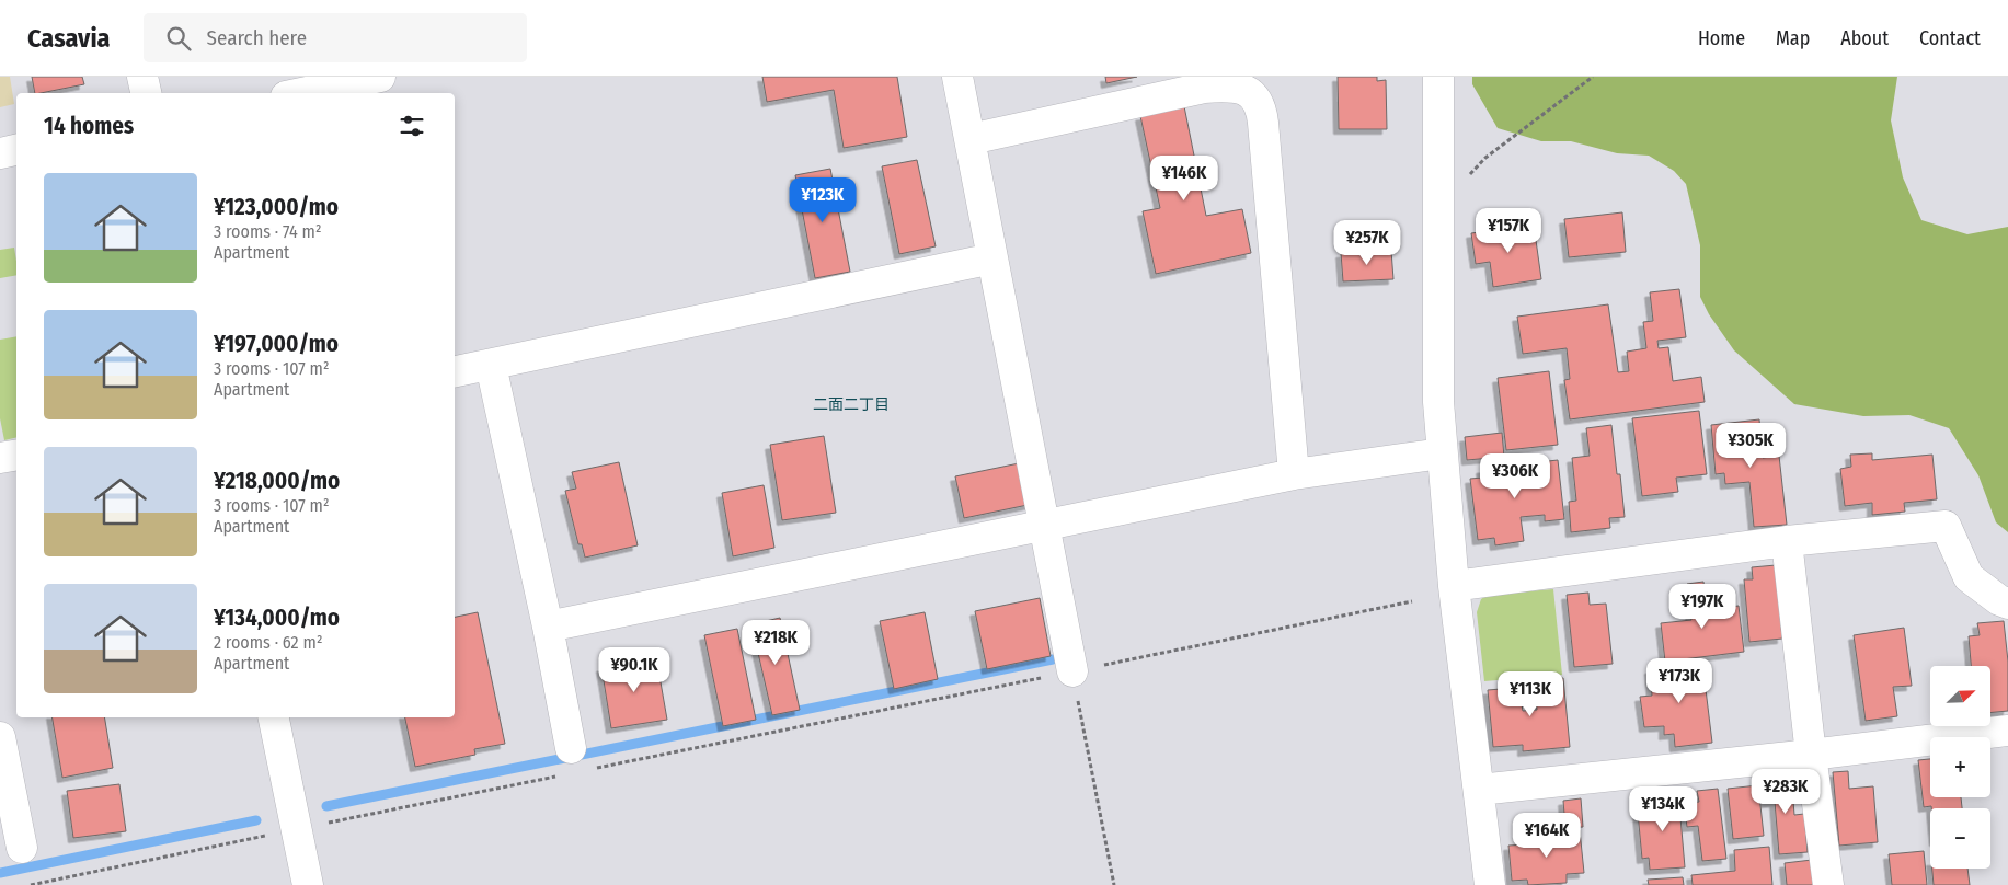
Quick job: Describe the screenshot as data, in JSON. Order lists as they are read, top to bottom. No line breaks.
{"districts":["二面二丁目"],"north":"top right","page":{"header":"Casavia","search":"Search here","nav":["Home","Map","About","Contact"],"heading":"14 homes","price":["¥146K","¥123K","¥157K","¥257K","¥305K","¥306K","¥197K","¥218K","¥90.1K","¥173K","¥113K","¥283K","¥134K","¥164K"],"list":[{"name":"¥123,000/mo","note":"3 rooms · 74 m² · Apartment"},{"name":"¥197,000/mo","note":"3 rooms · 107 m² · Apartment"},{"name":"¥218,000/mo","note":"3 rooms · 107 m² · Apartment"},{"name":"¥134,000/mo","note":"2 rooms · 62 m² · Apartment"}],"map_buttons":["+","−"]}}
